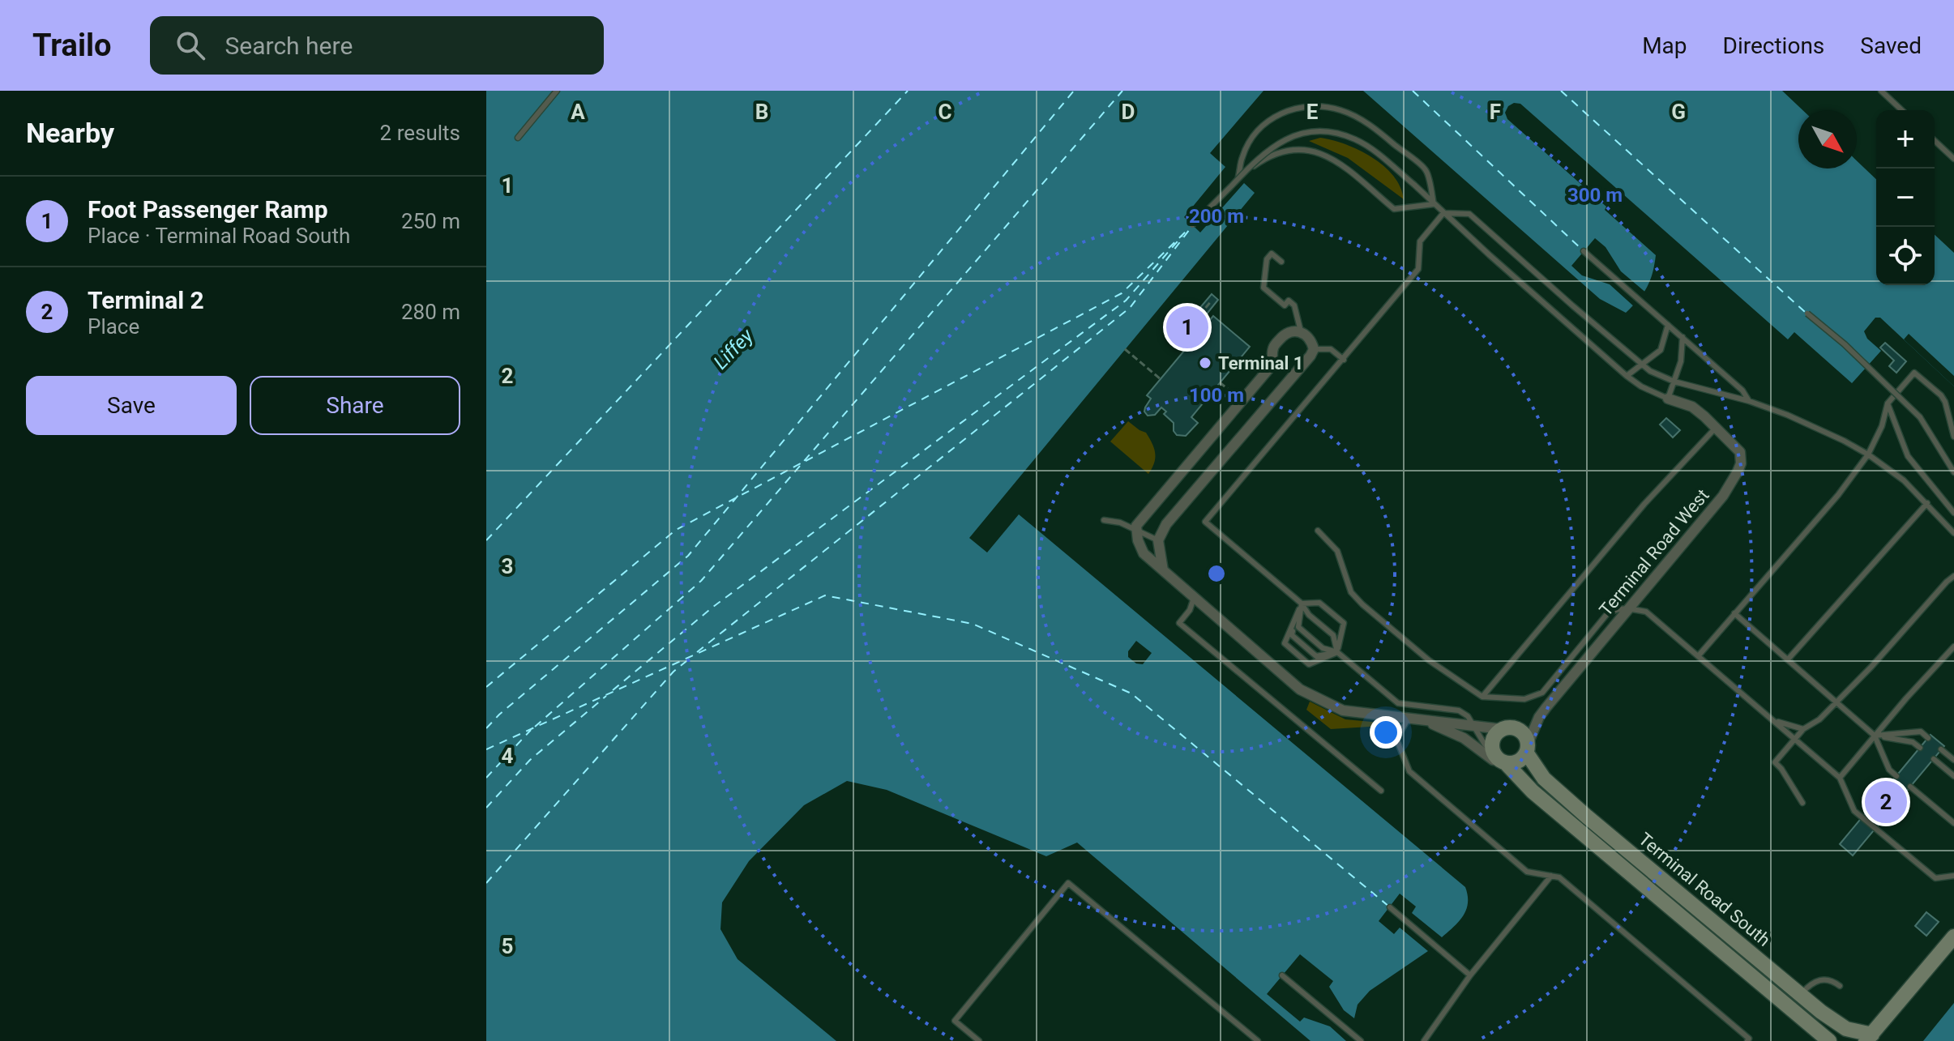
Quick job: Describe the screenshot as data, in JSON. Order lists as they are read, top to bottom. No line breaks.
{"streets":{"street":["Terminal Road West","Terminal Road South"]},"crossings":[["Terminal Road West","Terminal Road South"]],"water":["Liffey"],"places":["Terminal 1"],"north":"bottom right","page":{"header":"Trailo","search":"Search here","nav":["Map","Directions","Saved"],"heading":["Nearby","2 results"],"map_buttons":["+","−"],"list":[{"mark":"1","name":"Foot Passenger Ramp","note":"Place · Terminal Road South","value":"250 m"},{"mark":"2","name":"Terminal 2","note":"Place","value":"280 m"}],"pins":["1","2"],"buttons":["Save","Share"]},"grid":{"columns":["A","B","C","D","E","F","G"],"rows":["1","2","3","4","5"]},"rings":["300 m","200 m","100 m"]}
